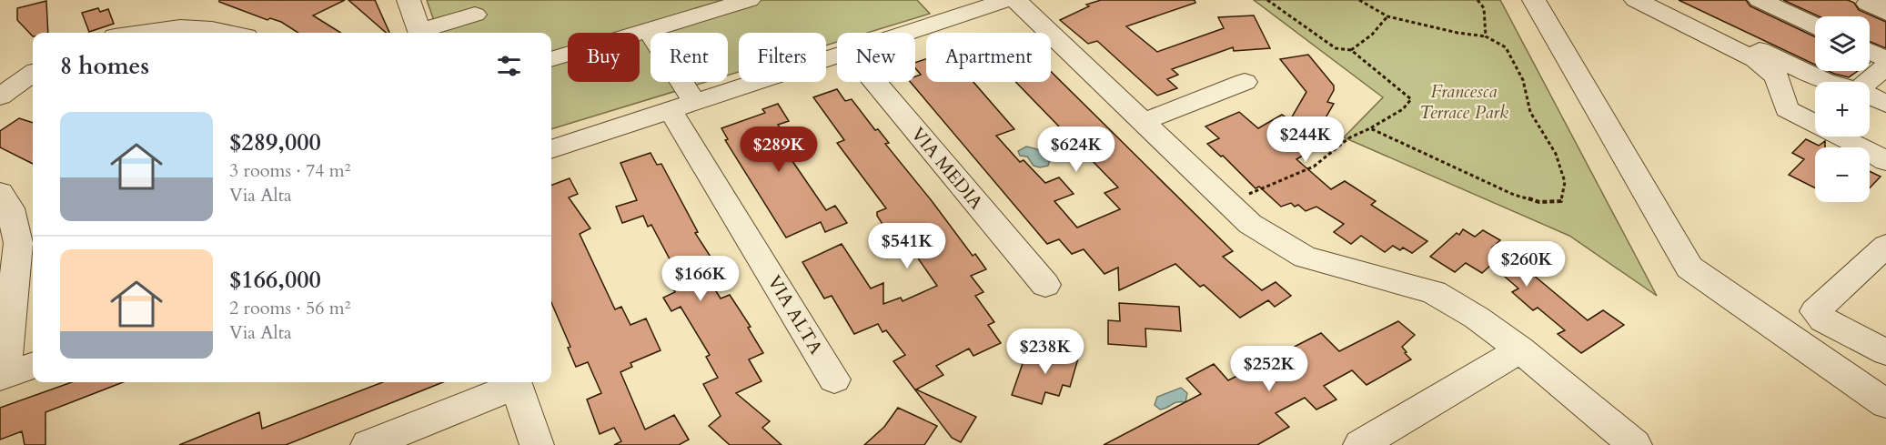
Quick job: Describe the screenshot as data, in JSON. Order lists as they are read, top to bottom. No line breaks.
{"streets":{"street":["VIA MEDIA","VIA ALTA"]},"parks":["Francesca Terrace Park"],"page":{"map_buttons":["+","−"],"chip":["Buy","Rent","Filters","New","Apartment"],"heading":"8 homes","list":[{"name":"$289,000","note":"3 rooms · 74 m² · Via Alta"},{"name":"$166,000","note":"2 rooms · 56 m² · Via Alta"}],"price":["$244K","$289K","$624K","$541K","$260K","$166K","$238K","$252K"]}}
